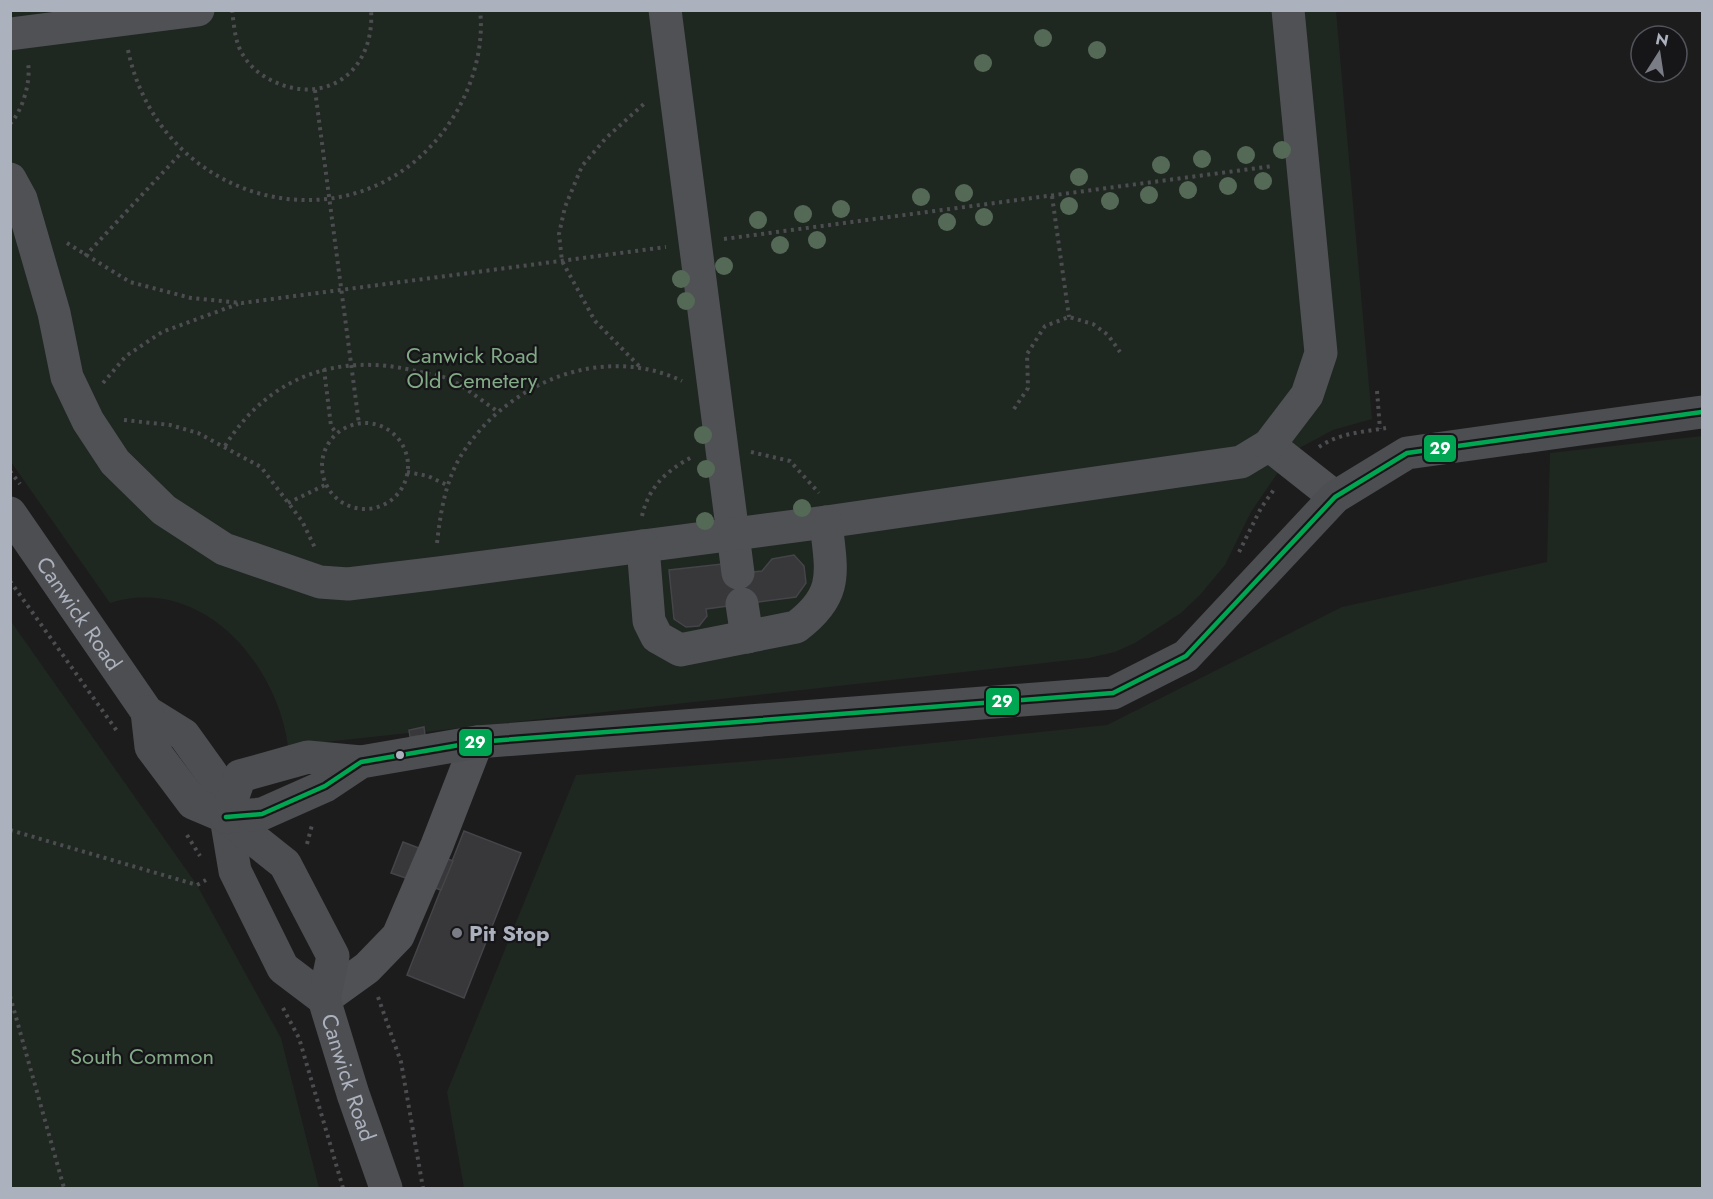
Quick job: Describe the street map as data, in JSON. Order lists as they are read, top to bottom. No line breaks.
{"streets":{"main road":["Canwick Road"]},"parks":["Canwick Road Old Cemetery","South Common"],"places":["Pit Stop"],"lines":["transit line 29"],"north":"top"}
